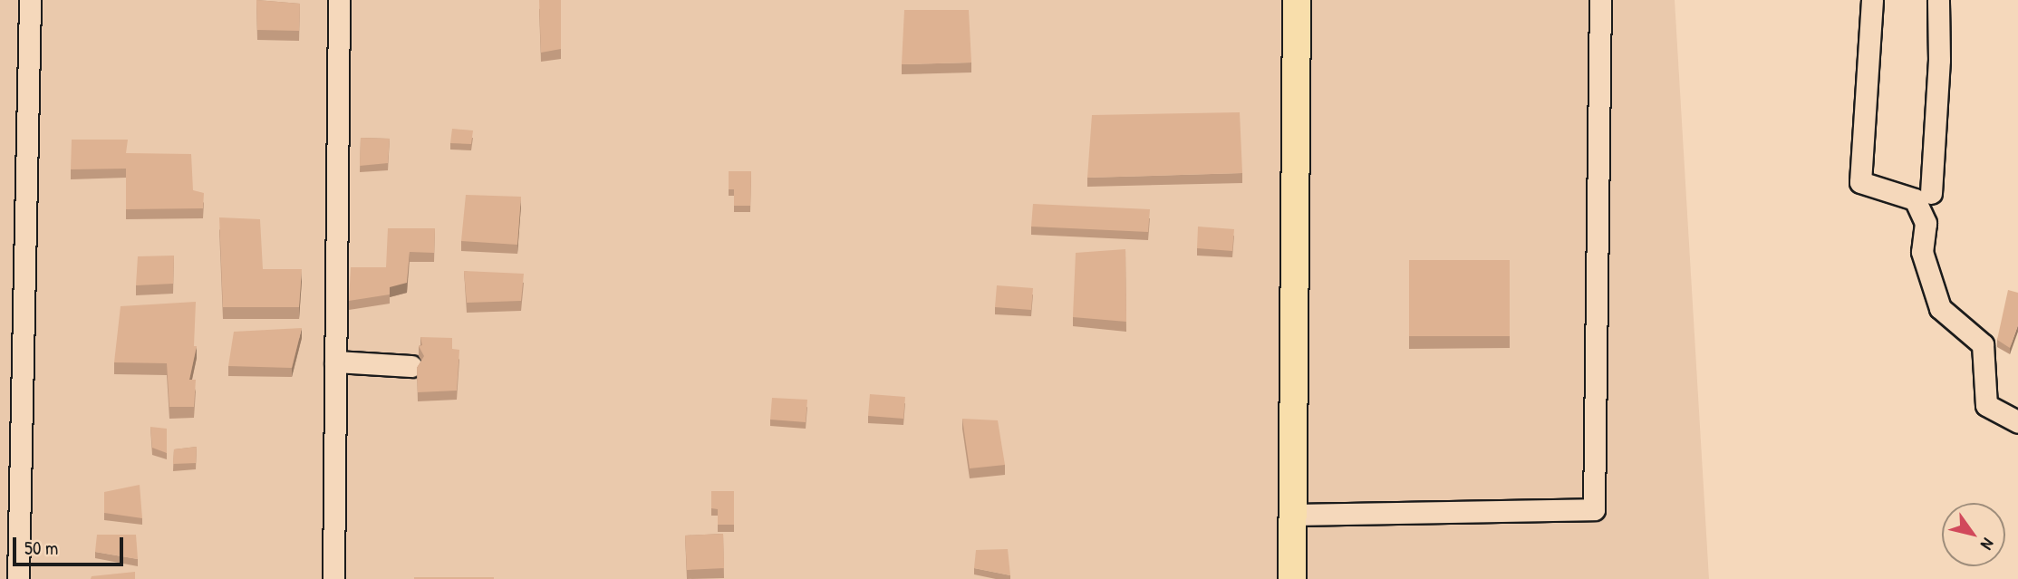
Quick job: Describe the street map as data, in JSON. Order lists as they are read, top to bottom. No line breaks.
{"scale_bar":"50 m","north":"bottom right"}
